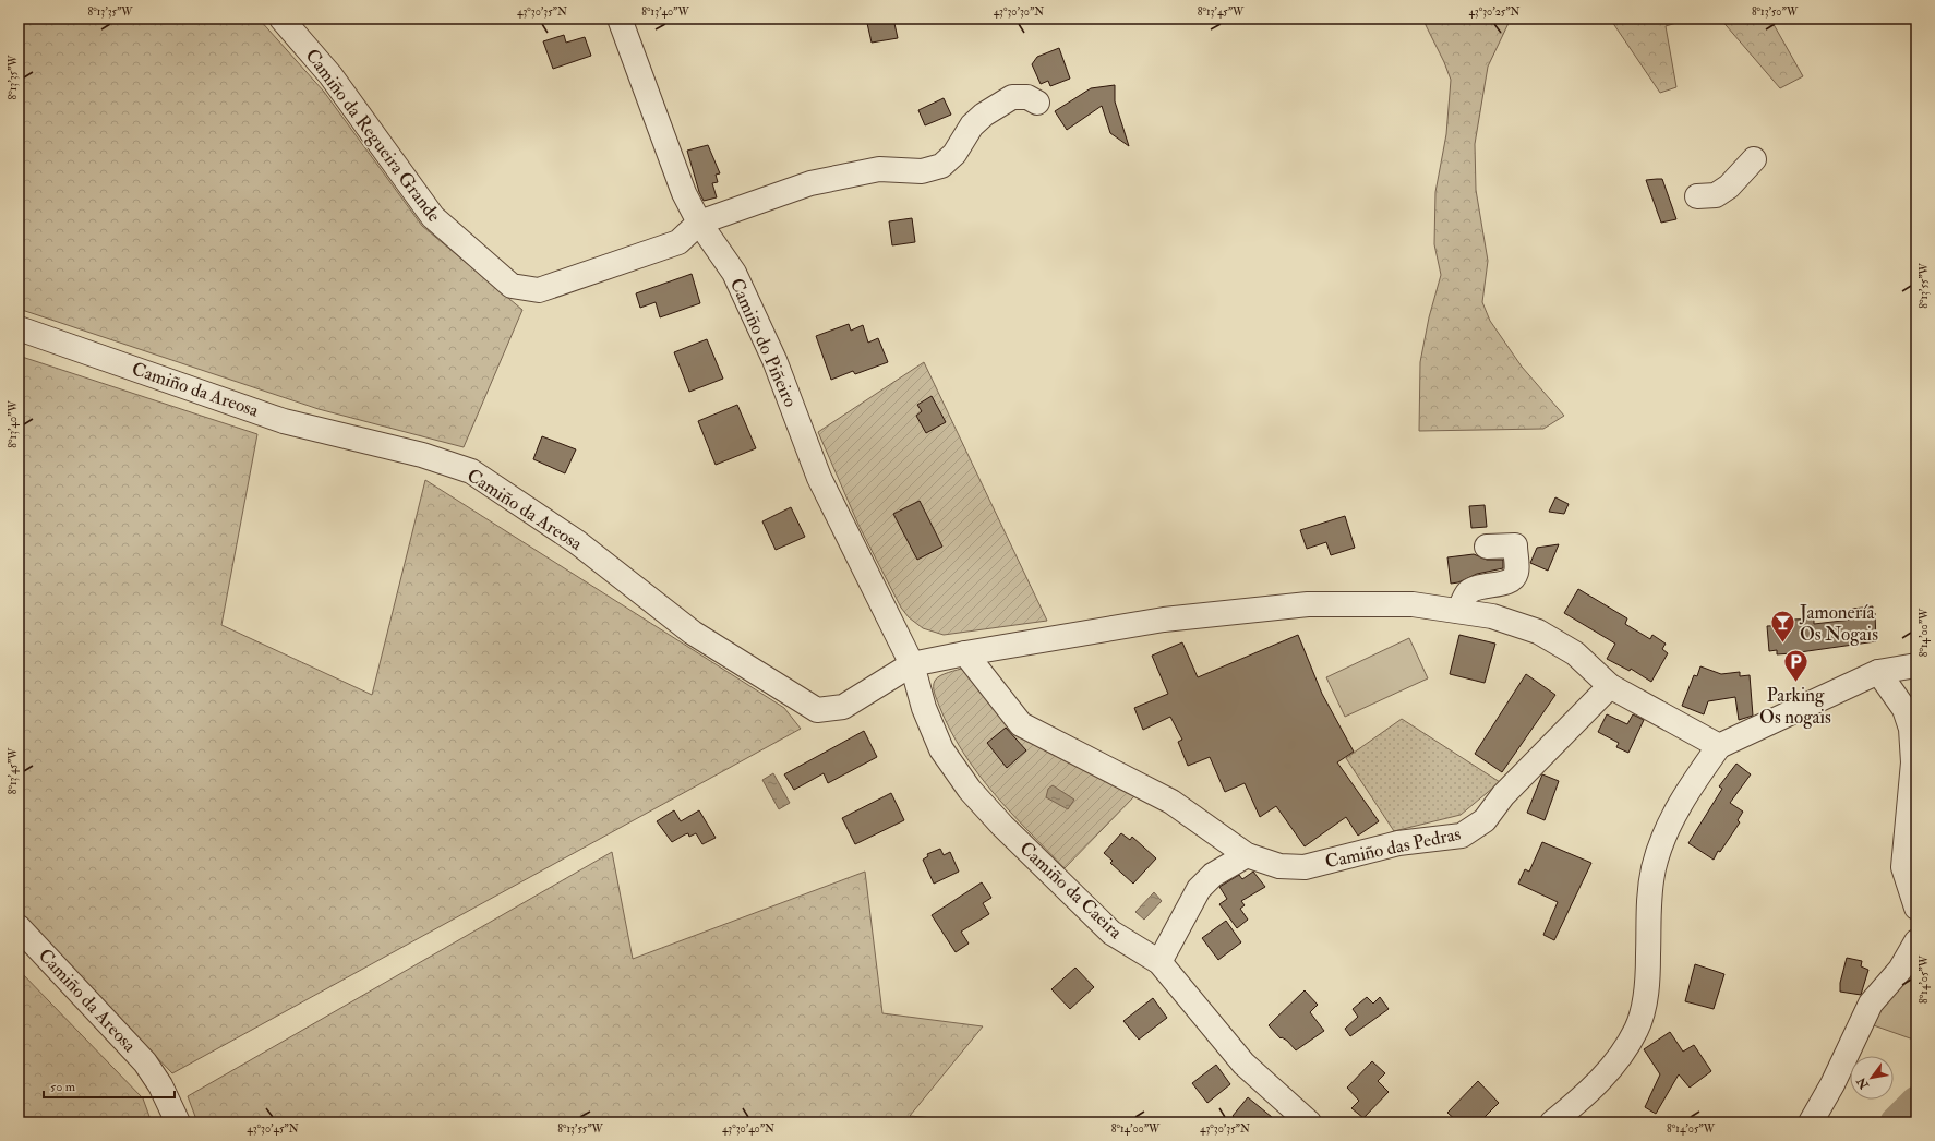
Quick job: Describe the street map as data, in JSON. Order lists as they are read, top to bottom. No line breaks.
{"streets":{"street":["Camiño da Regueira Grande","Camiño do Piñeiro","Camiño da Areosa","Camiño das Pedras","Camiño da Caeira"]},"crossings":[["Camiño da Regueira Grande","Camiño do Piñeiro"],["Camiño do Piñeiro","Camiño da Areosa"],["Camiño do Piñeiro","Camiño da Caeira"],["Camiño da Areosa","Camiño da Caeira"]],"places":{"bar":["Jamonería Os Nogais"],"parking":["Parking Os nogais"]},"scale_bar":"50 m","north":"bottom left","coordinates":["8°13'35\"W","43°30'35\"N","8°13'40\"W","43°30'30\"N","8°13'45\"W","43°30'25\"N","8°13'50\"W","8°13'55\"W","8°14'00\"W","8°14'05\"W","43°30'45\"N","43°30'40\"N"]}
